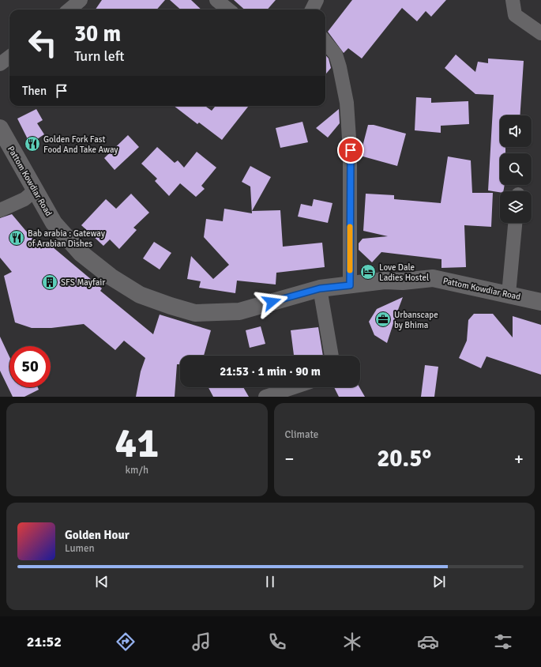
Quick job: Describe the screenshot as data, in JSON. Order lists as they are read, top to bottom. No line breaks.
{"streets":{"main road":["Pattom Kowdiar Road"]},"places":{"restaurant":["Golden Fork Fast Food And Take Away","Bab arabia : Gateway of Arabian Dishes"],"hotel":["Love Dale Ladies Hostel"],"building":["SFS Mayfair"],"office":["Urbanscape by Bhima"]},"page":{"turn":["30 m","Turn left"],"then":"Then","limit":"50","trip":"21:53 · 1 min · 90 m","tile":[["41","km/h"],"Climate"],"heat":["−","20.5°","+"],"song":["Golden Hour","Lumen"],"tabs":"21:52"}}
